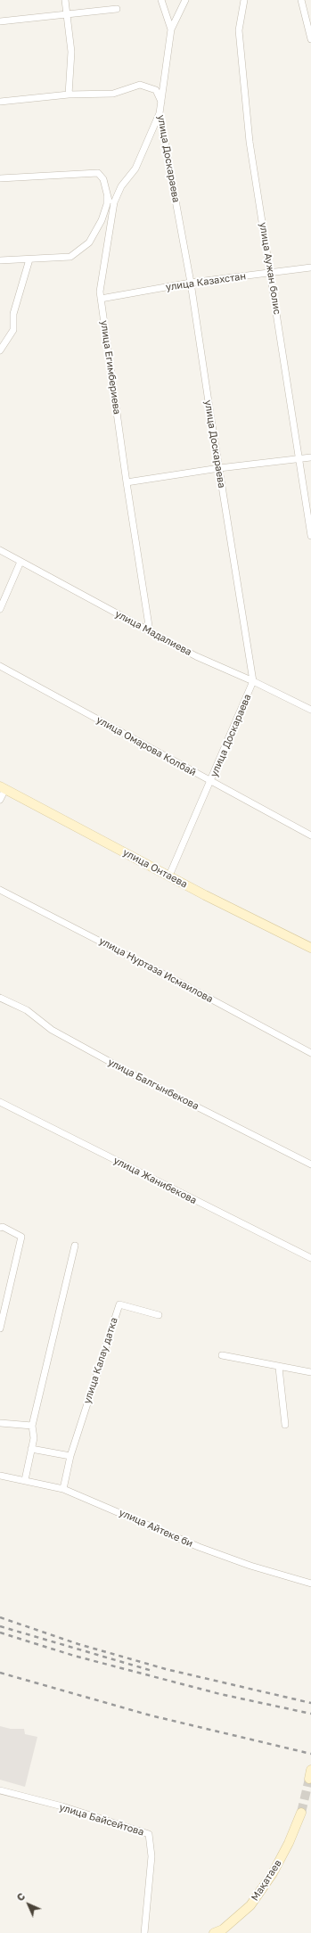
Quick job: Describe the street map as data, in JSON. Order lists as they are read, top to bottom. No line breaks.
{"streets":{"main road":["улица Онтаева","Мақатаев"],"street":["улица Доскараева","улица Аужан болис","улица Казахстан","улица Егимбериева","улица Мадалиева","улица Омарова Колбай","улица Нуртаза Исмаилова","улица Балгынбекова","улица Жанибекова","улица Калау датка","улица Айтеке би","улица Байсейтова"]},"crossings":[["улица Доскараева","улица Казахстан"],["улица Доскараева","улица Егимбериева"],["улица Доскараева","улица Мадалиева"],["улица Доскараева","улица Омарова Колбай"],["улица Доскараева","улица Онтаева"],["улица Аужан болис","улица Казахстан"],["улица Казахстан","улица Егимбериева"],["улица Егимбериева","улица Мадалиева"],["улица Калау датка","улица Айтеке би"]],"north":"top left"}
